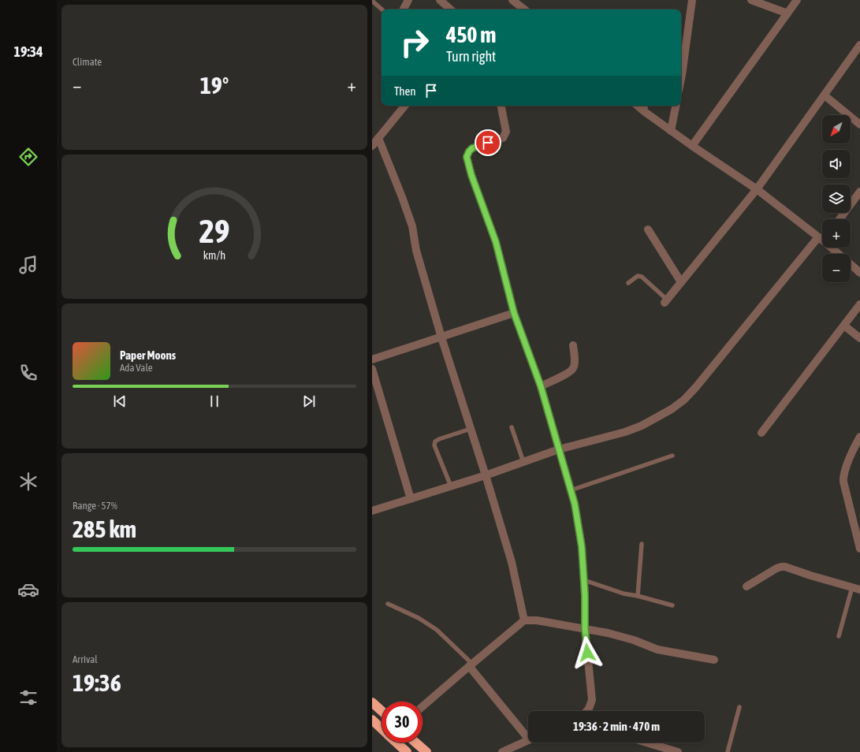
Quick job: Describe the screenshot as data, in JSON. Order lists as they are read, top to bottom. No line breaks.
{"north":"bottom left","page":{"tabs":"19:34","tile":["Climate",["Range · 57%","285 km"],["Arrival","19:36"]],"turn":["450 m","Turn right"],"heat":["−","19°","+"],"then":"Then","map_buttons":["+","−"],"song":["Paper Moons","Ada Vale"],"limit":"30","trip":"19:36 · 2 min · 470 m","gauge":["29","km/h"]}}
